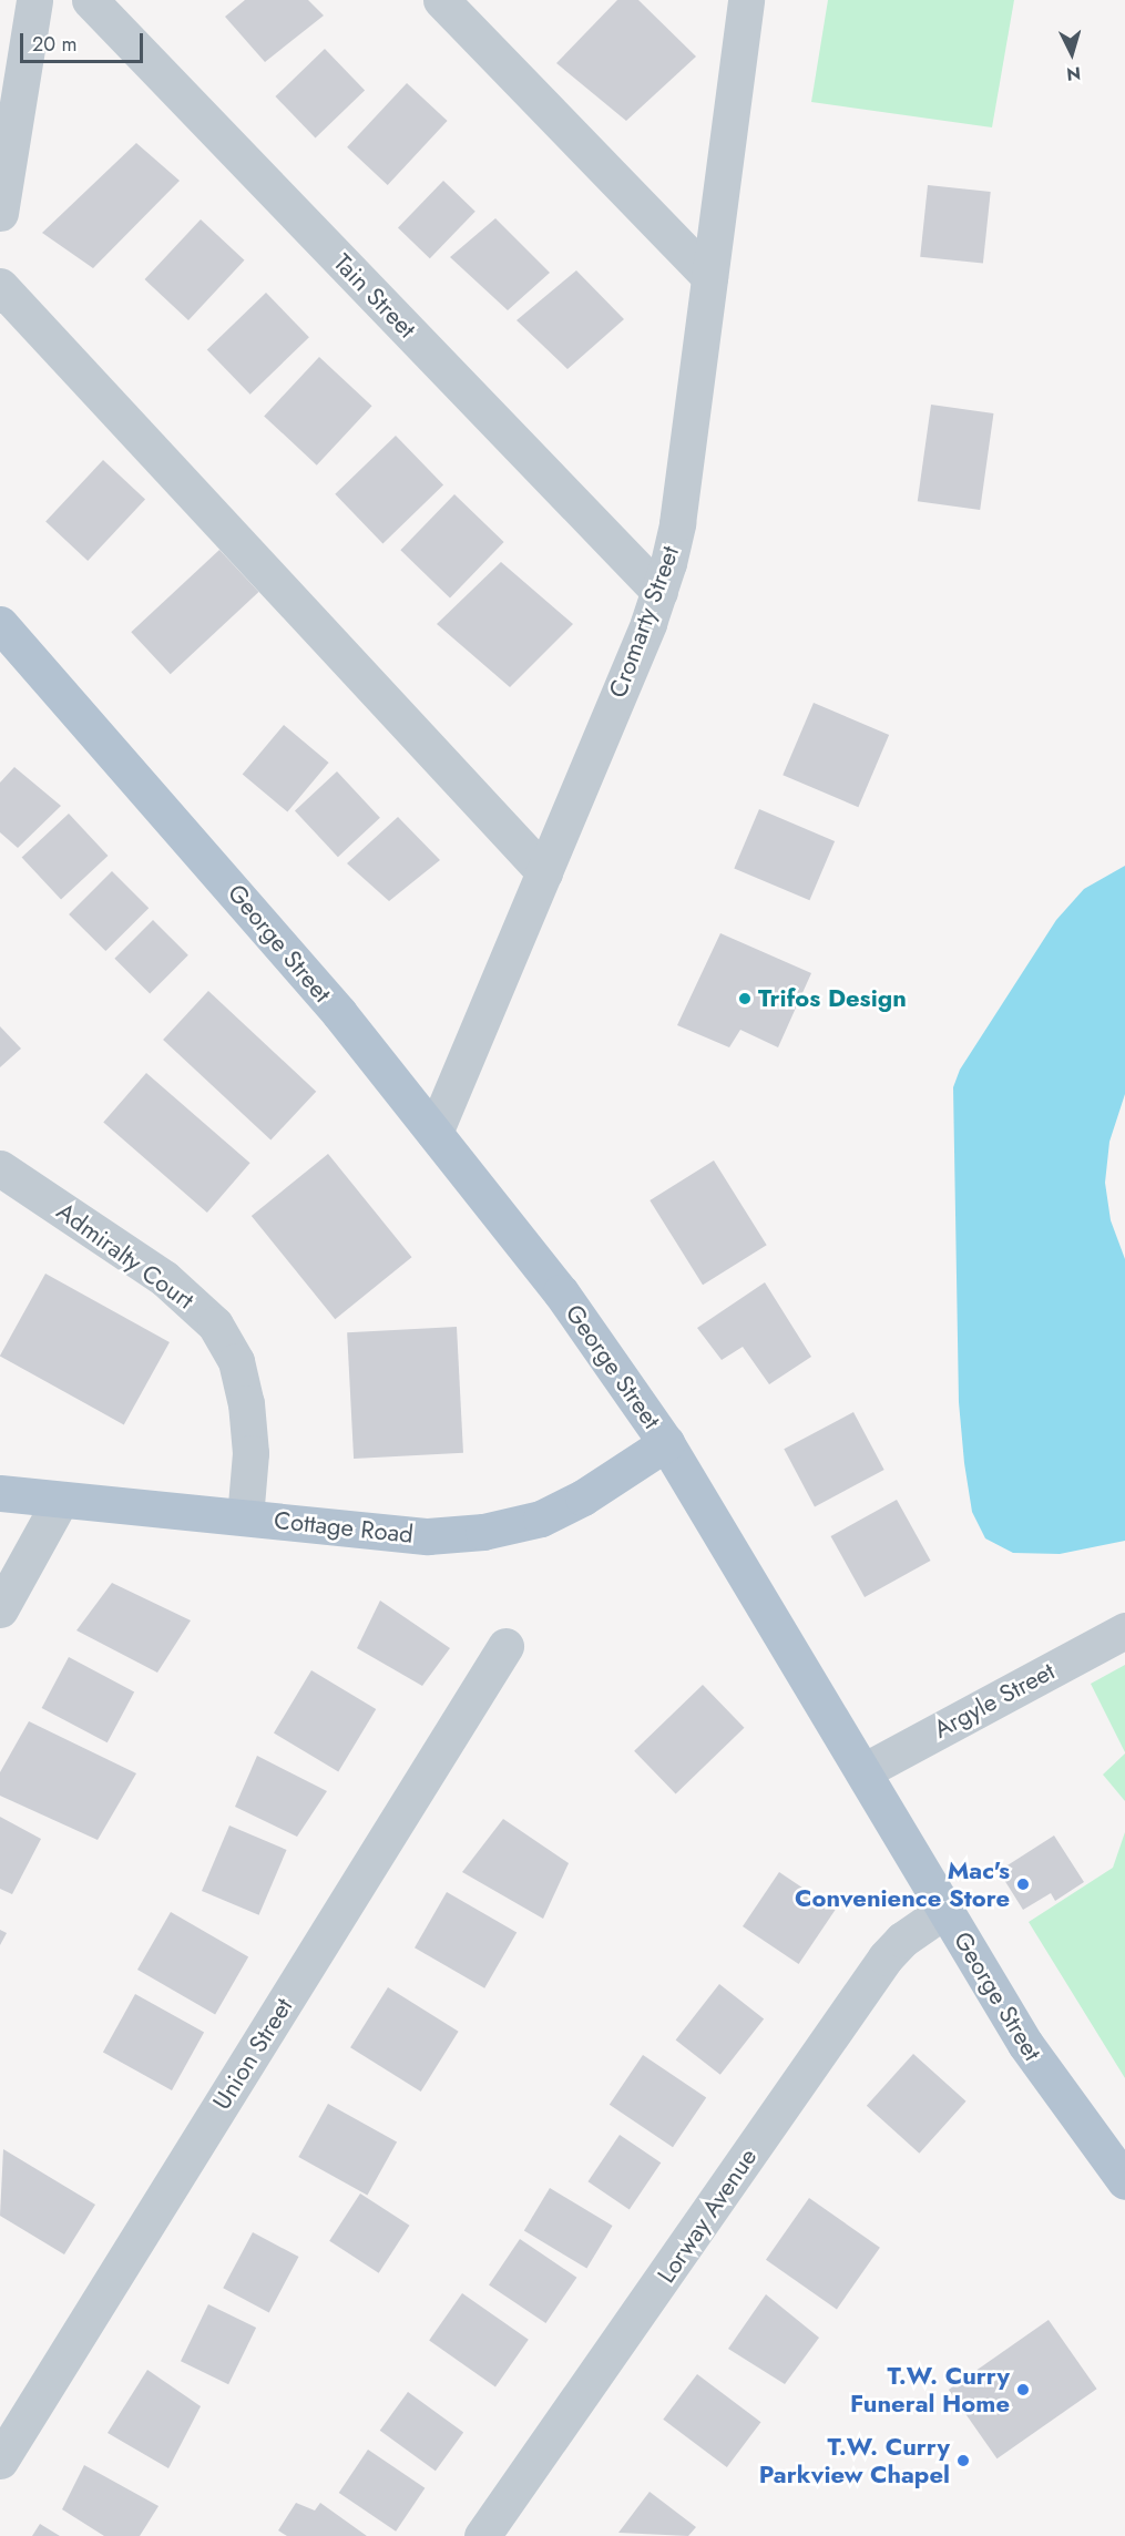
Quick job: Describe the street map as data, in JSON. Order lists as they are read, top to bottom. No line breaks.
{"streets":{"main road":["George Street","Cottage Road"],"street":["Tain Street","Cromarty Street","Admiralty Court","Argyle Street","Union Street","Lorway Avenue"]},"crossings":[["Tain Street","Cromarty Street"],["Cromarty Street","George Street"],["George Street","Cottage Road"],["George Street","Argyle Street"],["George Street","Lorway Avenue"],["Admiralty Court","Cottage Road"]],"places":["Trifos Design","Mac's Convenience Store","T.W. Curry Funeral Home","T.W. Curry Parkview Chapel"],"scale_bar":"20 m","north":"bottom"}
